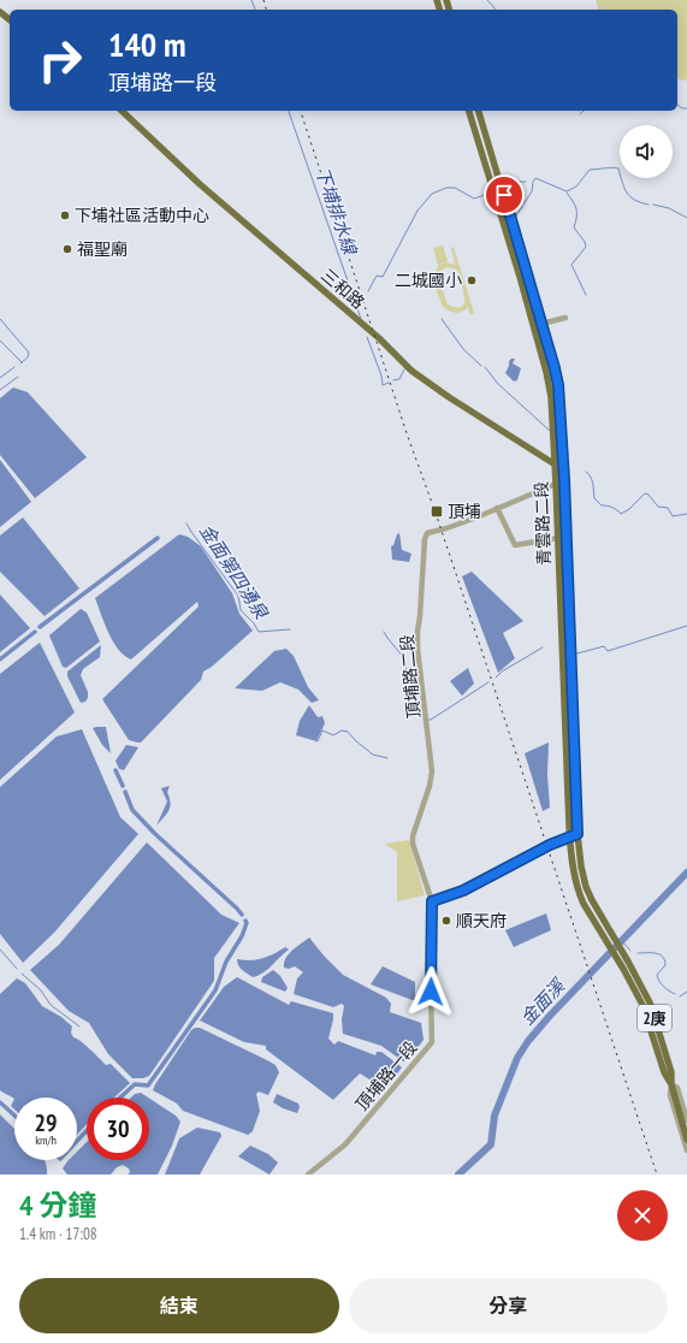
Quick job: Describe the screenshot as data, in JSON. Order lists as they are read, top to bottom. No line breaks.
{"streets":{"main road":["三和路","青雲路二段","2庚"],"street":["頂埔路二段","頂埔路一段"]},"crossings":[["三和路","青雲路二段"],["青雲路二段","頂埔路二段"],["青雲路二段","2庚"],["頂埔路二段","頂埔路一段"]],"water":["下埔排水線","金面第四湧泉","金面溪"],"places":{"other":["下埔社區活動中心","福聖廟","二城國小","順天府"],"transit":["頂埔"]},"page":{"turn":["140 m","頂埔路一段"],"speed":"29 km/h","limit":"30","heading":["4 分鐘","1.4 km · 17:08"],"buttons":["結束","分享"]}}
